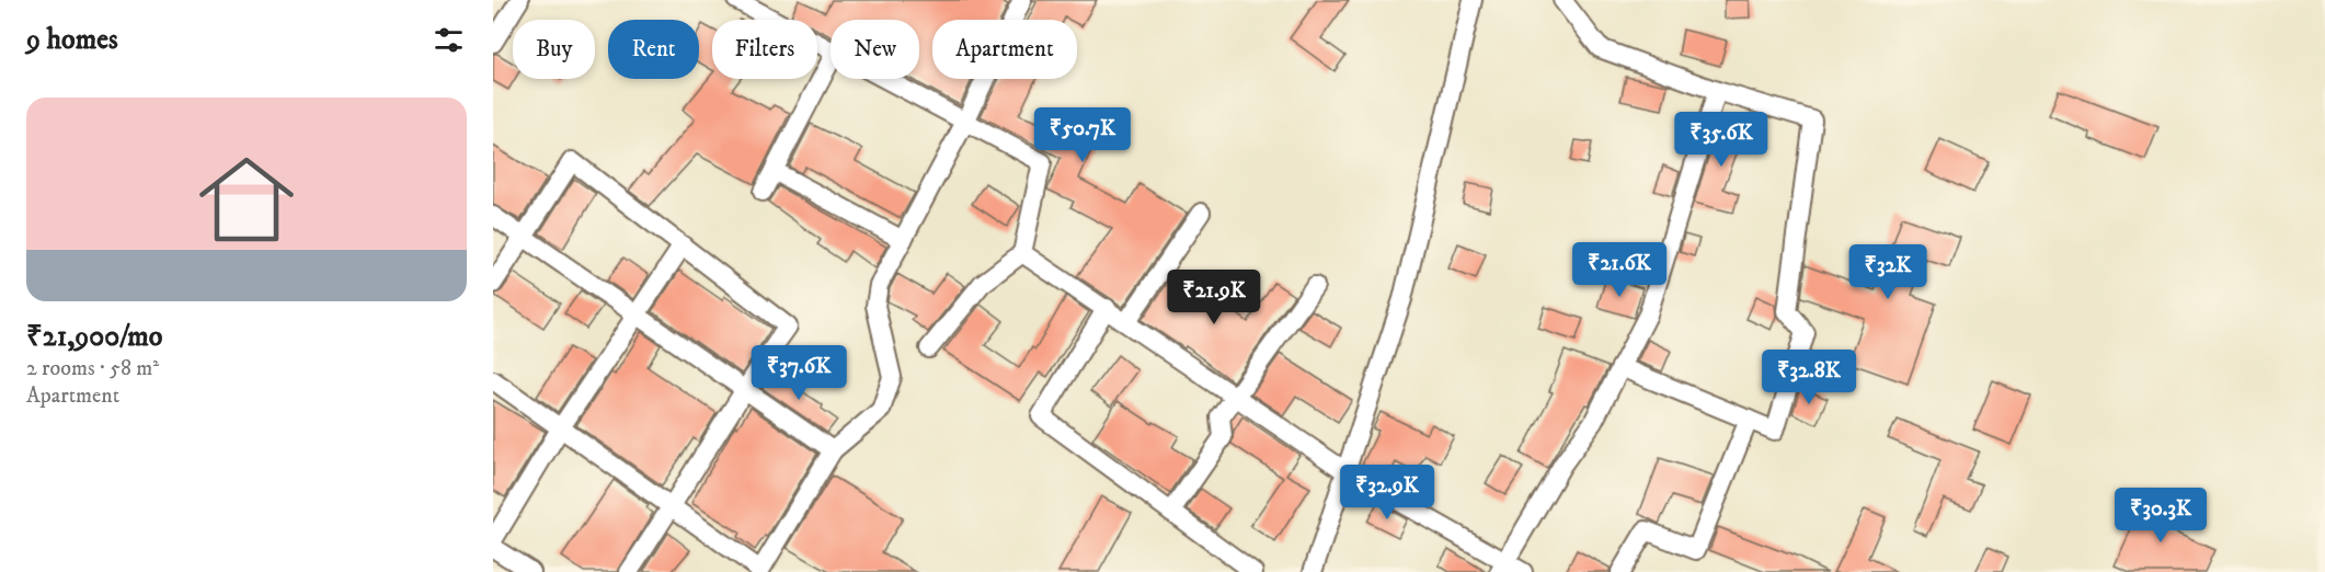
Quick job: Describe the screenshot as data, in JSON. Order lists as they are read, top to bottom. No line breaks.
{"page":{"heading":"9 homes","chip":["Buy","Rent","Filters","New","Apartment"],"list":[{"name":"₹21,900/mo","note":"2 rooms · 58 m² · Apartment"}],"price":["₹50.7K","₹35.6K","₹21.6K","₹32K","₹21.9K","₹37.6K","₹32.8K","₹32.9K","₹30.3K"]}}
